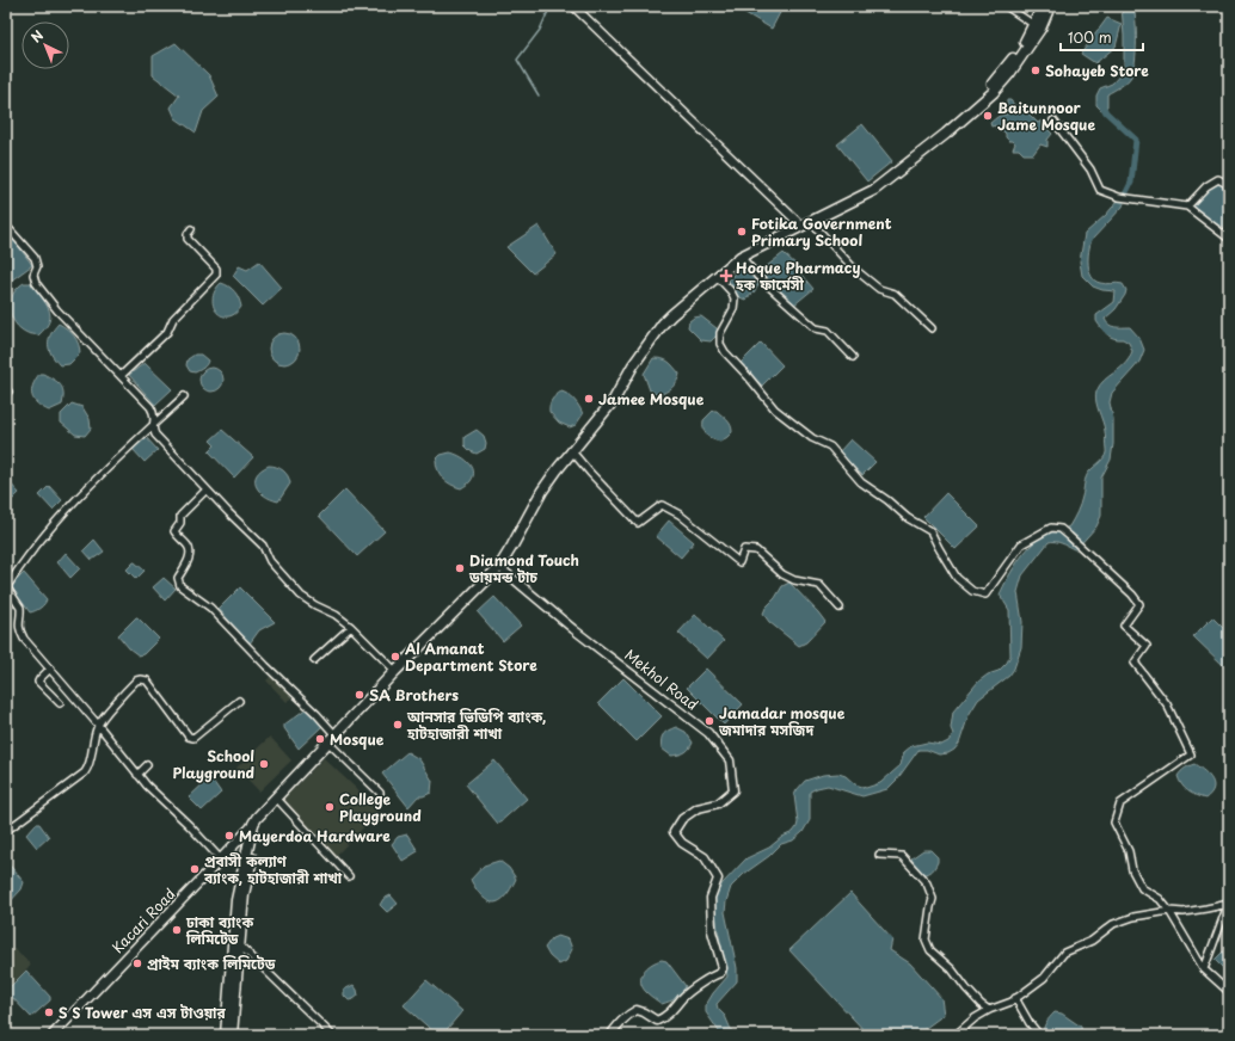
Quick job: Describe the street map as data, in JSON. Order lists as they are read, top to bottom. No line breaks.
{"streets":{"main road":["Kacari Road"],"street":["Mekhol Road"]},"places":{"other":["Sohayeb Store","Baitunnoor Jame Mosque","Fotika Government Primary School","Jamee Mosque","Diamond Touch ডায়মন্ড টাচ","Al Amanat Department Store","SA Brothers","Jamadar mosque জমাদার মসজিদ","আনসার ভিডিপি ব্যাংক, হাটহাজারী শাখা","Mosque","School Playground","College Playground","Mayerdoa Hardware","প্রবাসী কল্যাণ ব্যাংক, হাটহাজারী শাখা","ঢাকা ব্যাংক লিমিটেড","প্রাইম ব্যাংক লিমিটেড","S S Tower এস এস টাওয়ার"],"health":["Hoque Pharmacy হক ফার্মেসী"]},"scale_bar":"100 m","north":"top left"}
